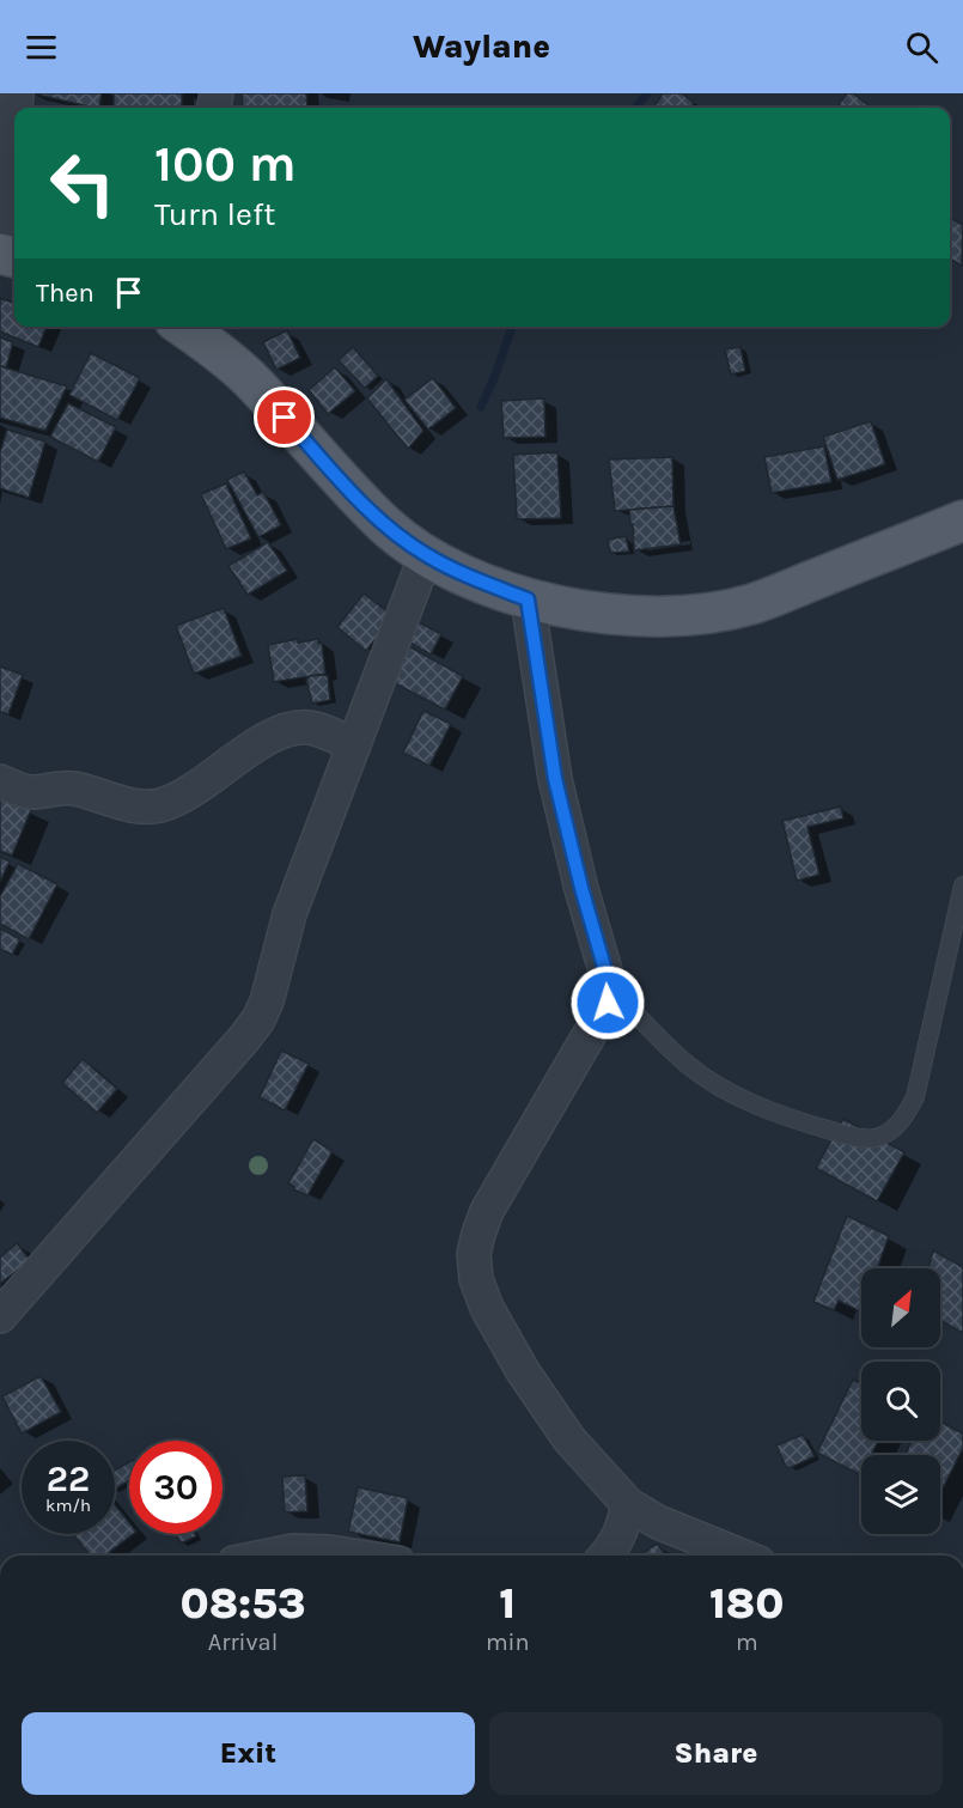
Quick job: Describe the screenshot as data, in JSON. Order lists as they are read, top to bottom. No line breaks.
{"north":"top right","page":{"header":"Waylane","turn":["100 m","Turn left"],"then":"Then","speed":"22 km/h","limit":"30","eta":["08:53","Arrival","1","min","180","m"],"buttons":["Exit","Share"]}}
